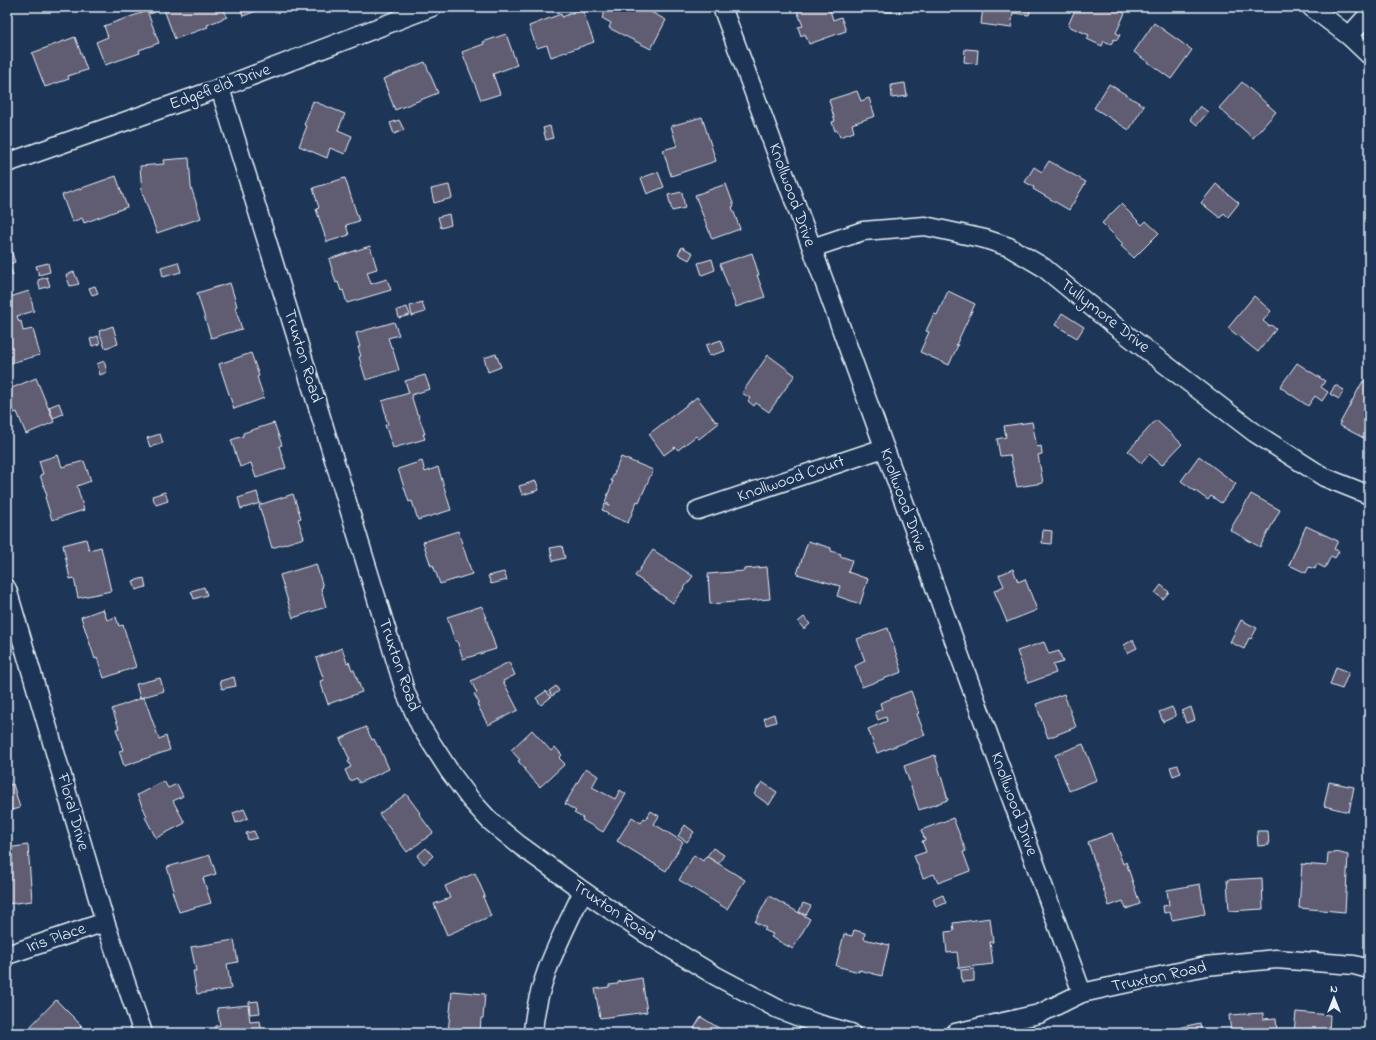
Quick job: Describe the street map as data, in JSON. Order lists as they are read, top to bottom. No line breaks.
{"streets":{"street":["Edgefield Drive","Knollwood Drive","Tullymore Drive","Truxton Road","Knollwood Court","Floral Drive","Iris Place"]},"crossings":[["Edgefield Drive","Truxton Road"],["Knollwood Drive","Tullymore Drive"],["Knollwood Drive","Truxton Road"],["Knollwood Drive","Knollwood Court"],["Floral Drive","Iris Place"]],"north":"top"}
